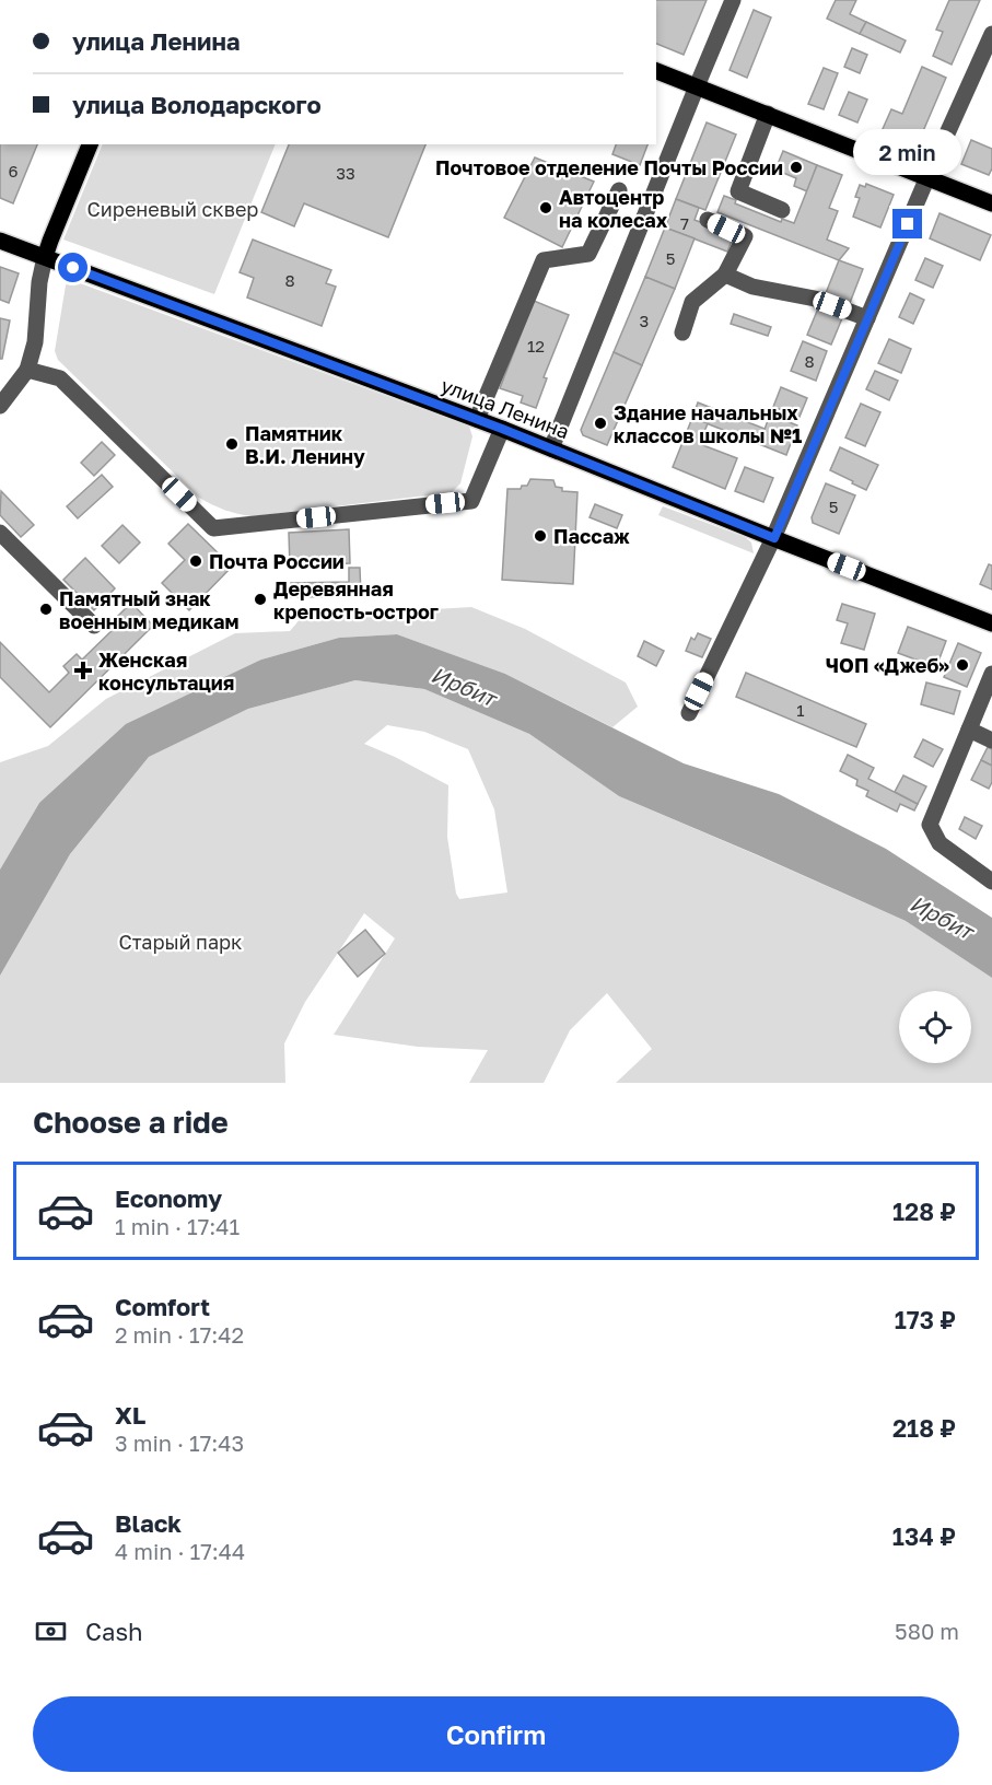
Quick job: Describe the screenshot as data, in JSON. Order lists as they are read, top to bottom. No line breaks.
{"streets":{"main road":["улица Ленина"]},"water":["Ирбит"],"parks":["Сиреневый сквер","Старый парк"],"places":{"other":["Почтовое отделение Почты России","Автоцентр на колесах","Здание начальных классов школы №1","Памятник В.И. Ленину","Пассаж","Почта России","Деревянная крепость-острог","Памятный знак военным медикам","ЧОП «Джеб»"],"health":["Женская консультация"]},"house_numbers":["6","33","7","5","8","3","12","8","5","1"],"page":{"banner":["улица Ленина","улица Володарского"],"bubble":"2 min","heading":"Choose a ride","list":[{"name":"Economy","note":"1 min · 17:41","value":"128 ₽"},{"name":"Comfort","note":"2 min · 17:42","value":"173 ₽"},{"name":"XL","note":"3 min · 17:43","value":"218 ₽"},{"name":"Black","note":"4 min · 17:44","value":"134 ₽"}],"pay":["Cash","580 m"],"buttons":"Confirm"}}
